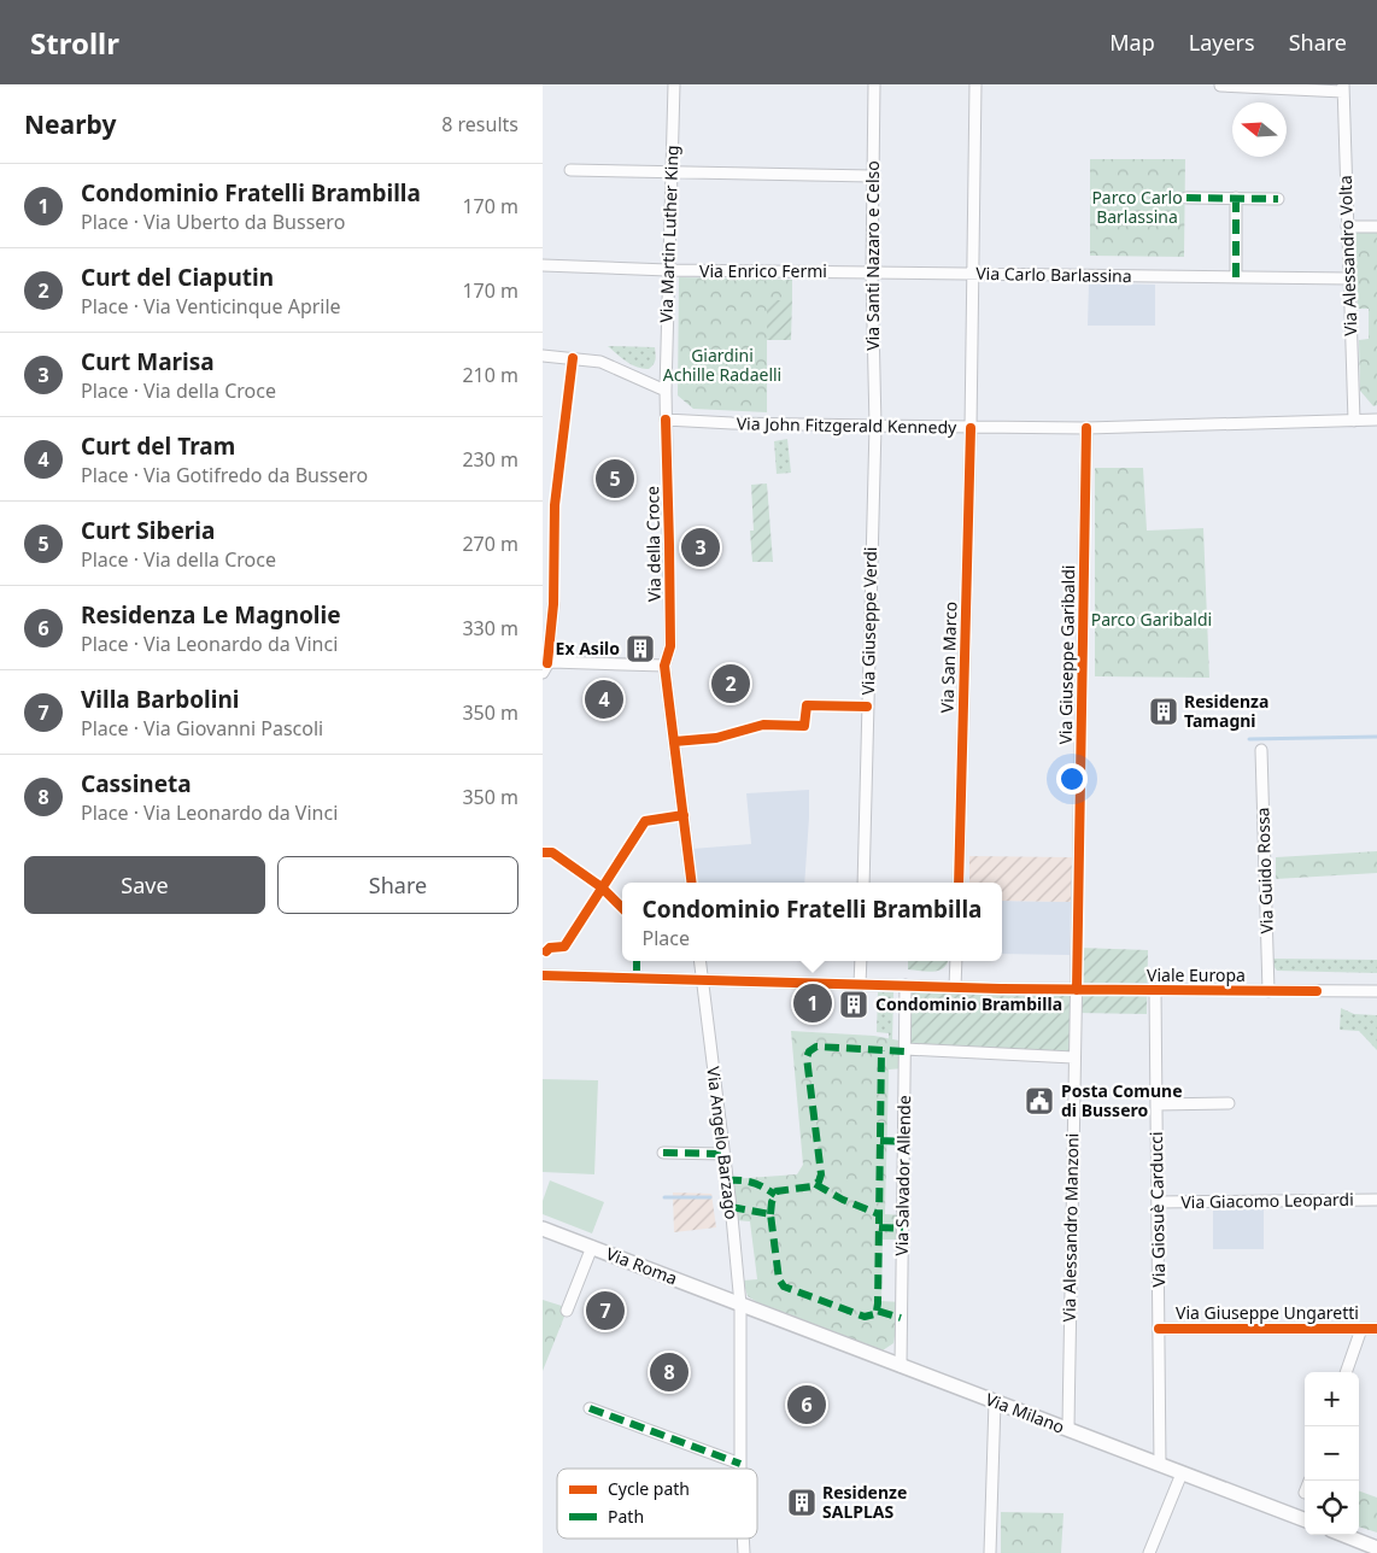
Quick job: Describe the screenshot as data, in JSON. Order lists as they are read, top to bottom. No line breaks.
{"streets":{"street":["Via Martin Luther King","Via Santi Nazaro e Celso","Via Alessandro Volta","Via Enrico Fermi","Via Carlo Barlassina","Via John Fitzgerald Kennedy","Via della Croce","Via Giuseppe Verdi","Via Giuseppe Garibaldi","Via San Marco","Via Guido Rossa","Viale Europa","Via Angelo Barzago","Via Salvador Allende","Via Giacomo Leopardi","Via Giosuè Carducci","Via Alessandro Manzoni","Via Roma","Via Giuseppe Ungaretti","Via Milano"]},"crossings":[["Via Martin Luther King","Via Enrico Fermi"],["Via Martin Luther King","Via John Fitzgerald Kennedy"],["Via Martin Luther King","Via della Croce"],["Via Santi Nazaro e Celso","Via Enrico Fermi"],["Via Santi Nazaro e Celso","Via Carlo Barlassina"],["Via Santi Nazaro e Celso","Via John Fitzgerald Kennedy"],["Via Santi Nazaro e Celso","Via Giuseppe Verdi"],["Via Alessandro Volta","Via Carlo Barlassina"],["Via Alessandro Volta","Via John Fitzgerald Kennedy"],["Via Enrico Fermi","Via Carlo Barlassina"],["Via Carlo Barlassina","Via San Marco"],["Via John Fitzgerald Kennedy","Via della Croce"],["Via John Fitzgerald Kennedy","Via Giuseppe Verdi"],["Via John Fitzgerald Kennedy","Via Giuseppe Garibaldi"],["Via John Fitzgerald Kennedy","Via San Marco"],["Via Giuseppe Garibaldi","Viale Europa"],["Via Giuseppe Garibaldi","Via Alessandro Manzoni"],["Via Guido Rossa","Viale Europa"],["Viale Europa","Via Angelo Barzago"],["Viale Europa","Via Salvador Allende"],["Viale Europa","Via Giosuè Carducci"],["Viale Europa","Via Alessandro Manzoni"],["Via Angelo Barzago","Via Roma"],["Via Angelo Barzago","Via Milano"],["Via Salvador Allende","Via Milano"],["Via Giacomo Leopardi","Via Giosuè Carducci"],["Via Giosuè Carducci","Via Giuseppe Ungaretti"],["Via Giosuè Carducci","Via Milano"],["Via Alessandro Manzoni","Via Milano"],["Via Roma","Via Milano"]],"parks":["Parco Carlo Barlassina","Giardini Achille Radaelli","Parco Garibaldi"],"places":{"building":["Ex Asilo","Residenza Tamagni","Condominio Brambilla","Residenze SALPLAS"],"public building":["Posta Comune di Bussero"]},"legend":["Cycle path","Path"],"north":"left","page":{"header":"Strollr","nav":["Map","Layers","Share"],"heading":["Nearby","8 results"],"list":[{"mark":"1","name":"Condominio Fratelli Brambilla","note":"Place · Via Uberto da Bussero","value":"170 m"},{"mark":"2","name":"Curt del Ciaputin","note":"Place · Via Venticinque Aprile","value":"170 m"},{"mark":"3","name":"Curt Marisa","note":"Place · Via della Croce","value":"210 m"},{"mark":"4","name":"Curt del Tram","note":"Place · Via Gotifredo da Bussero","value":"230 m"},{"mark":"5","name":"Curt Siberia","note":"Place · Via della Croce","value":"270 m"},{"mark":"6","name":"Residenza Le Magnolie","note":"Place · Via Leonardo da Vinci","value":"330 m"},{"mark":"7","name":"Villa Barbolini","note":"Place · Via Giovanni Pascoli","value":"350 m"},{"mark":"8","name":"Cassineta","note":"Place · Via Leonardo da Vinci","value":"350 m"}],"pins":["5","3","2","4","1","7","8","6"],"buttons":["Save","Share"],"popup":["Condominio Fratelli Brambilla","Place"],"map_buttons":["+","−"]}}
